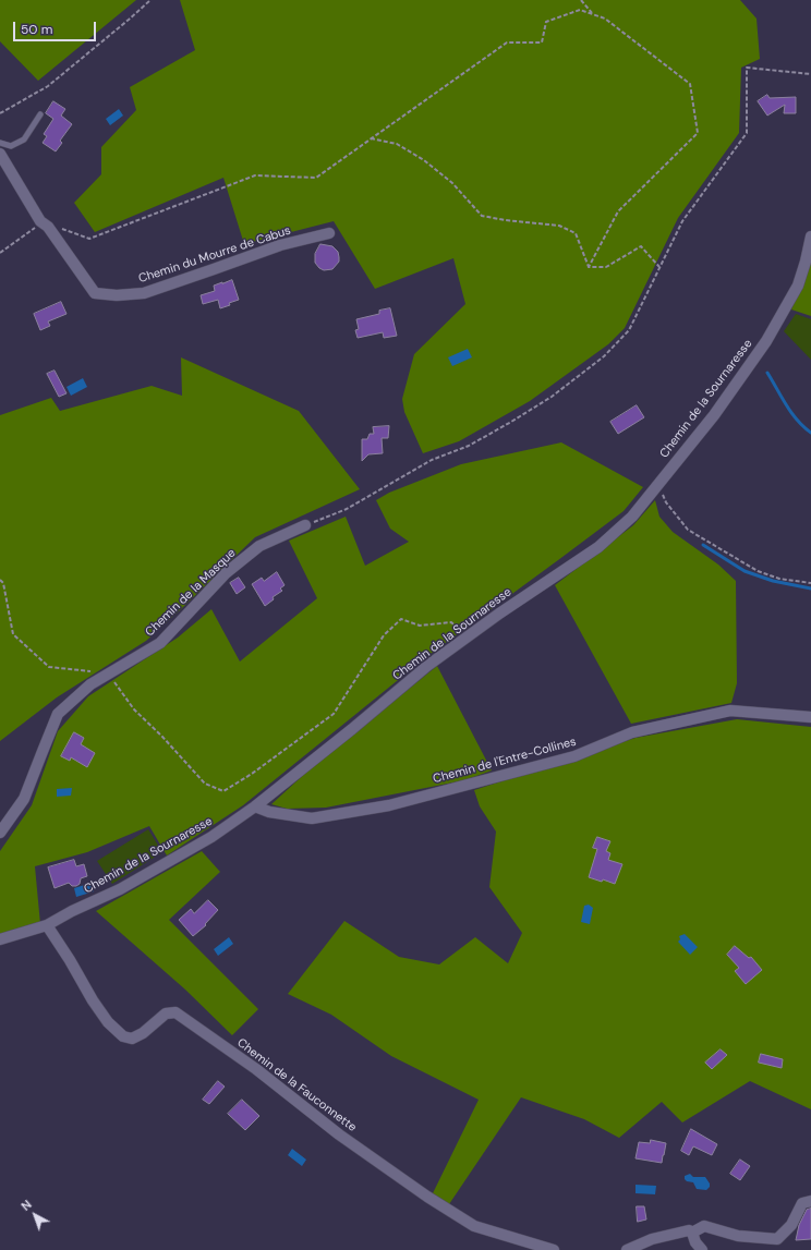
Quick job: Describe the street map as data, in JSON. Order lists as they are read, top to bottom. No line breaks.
{"streets":{"street":["Chemin du Mourre de Cabus","Chemin de la Sournaresse","Chemin de la Masque","Chemin de l'Entre-Collines","Chemin de la Fauconnette"]},"crossings":[["Chemin de la Sournaresse","Chemin de l'Entre-Collines"],["Chemin de la Sournaresse","Chemin de la Fauconnette"]],"scale_bar":"50 m","north":"top left"}
